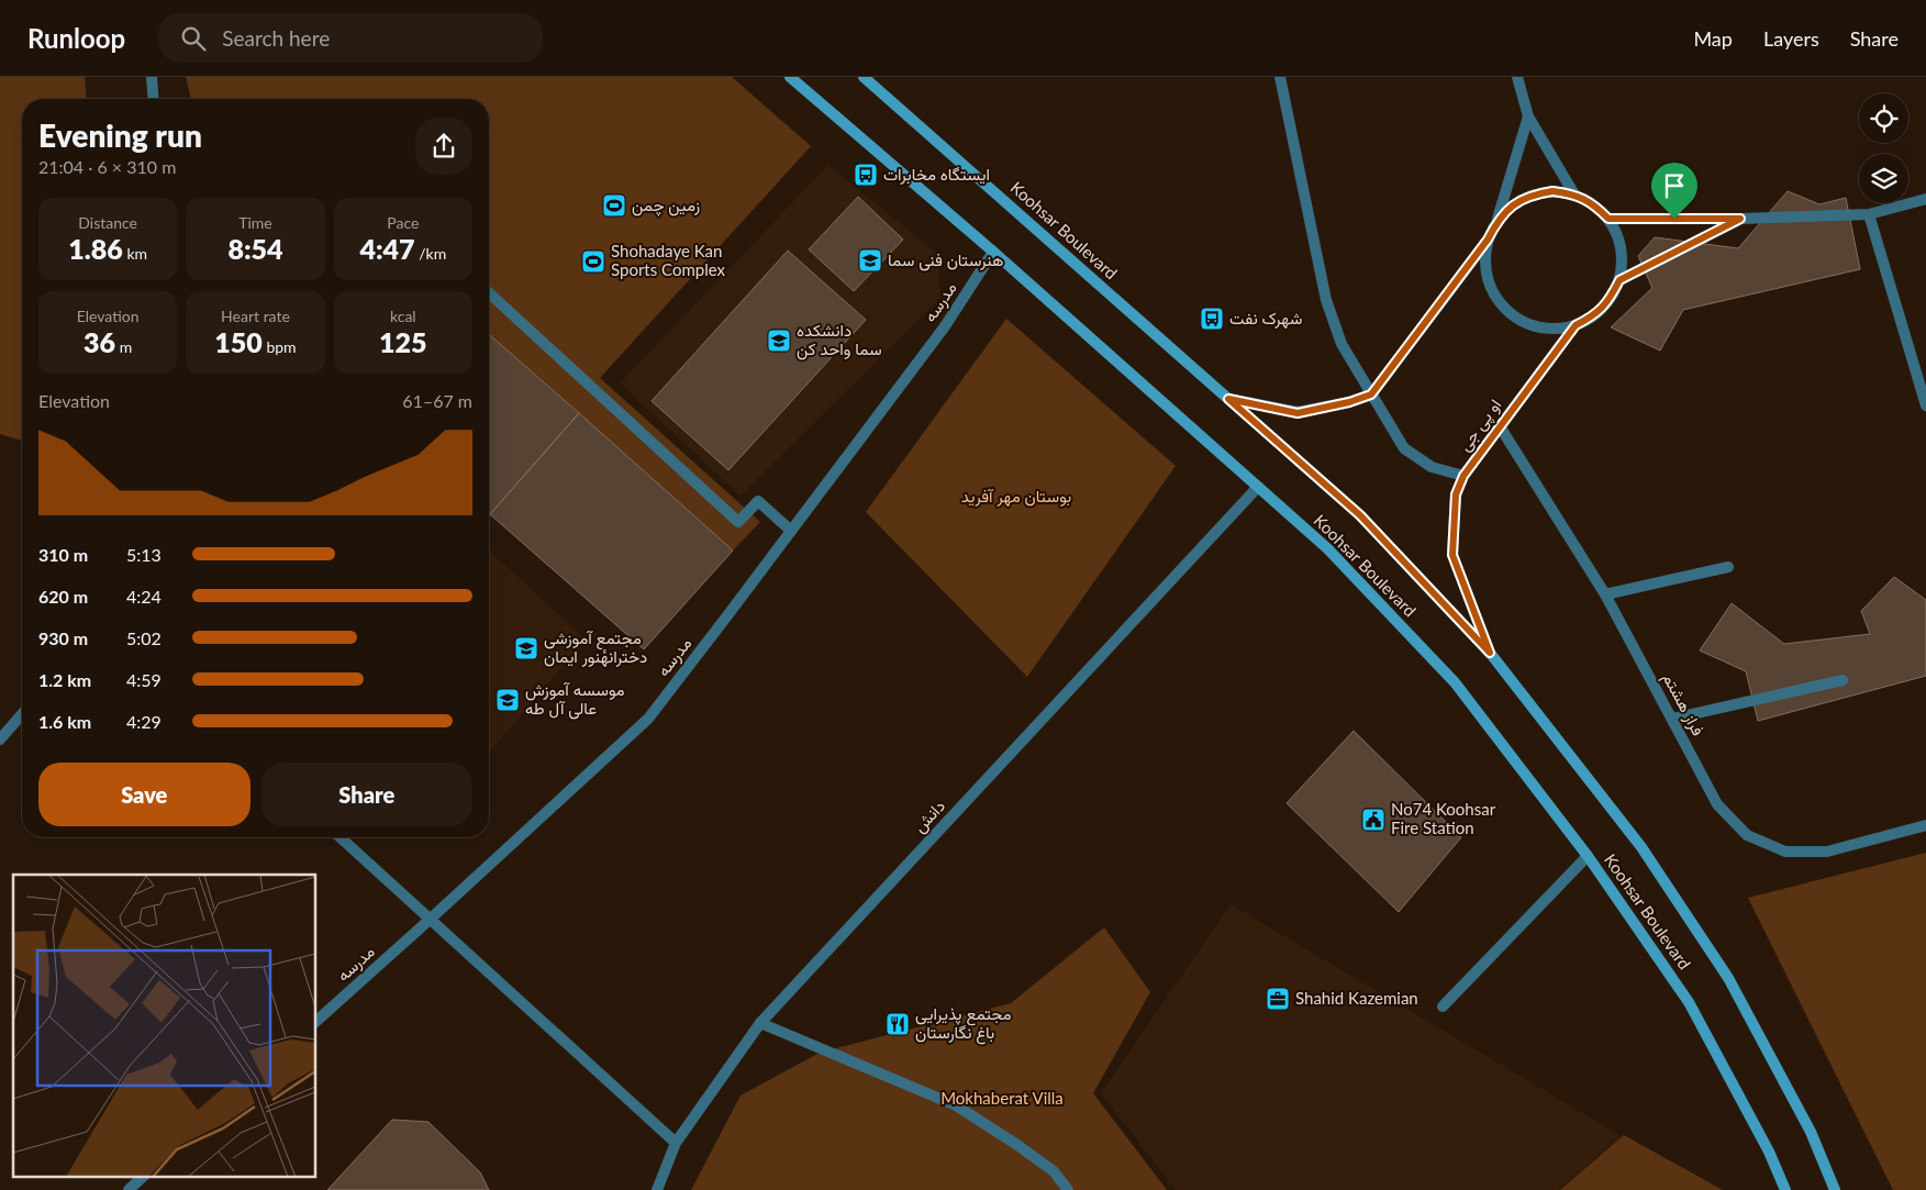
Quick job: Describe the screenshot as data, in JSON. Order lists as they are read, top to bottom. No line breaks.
{"streets":{"main road":["Koohsar Boulevard"],"street":["مدرسه","او پی جی","فراز هشتم","دانش"]},"crossings":[["Koohsar Boulevard","مدرسه"],["Koohsar Boulevard","او پی جی"],["Koohsar Boulevard","دانش"],["او پی جی","فراز هشتم"]],"parks":["بوستان مهر آفرید","Mokhaberat Villa"],"places":{"bus stop":["ایستگاه مخابرات","شهرک نفت"],"sports":["زمین چمن","Shohadaye Kan Sports Complex"],"school or university":["هنرستان فنی سما","دانشکده سما واحد کن","مجتمع آموزشی دخترانهٔنور ایمان","موسسه آموزش عالی آل طه"],"public building":["No74 Koohsar Fire Station"],"office":["Shahid Kazemian"],"restaurant":["مجتمع پذیرایی باغ نگارستان"]},"page":{"header":"Runloop","search":"Search here","nav":["Map","Layers","Share"],"heading":["Evening run","21:04 · 6 × 310 m"],"stats":[["Distance","1.86 km"],["Time","8:54"],["Pace","4:47 /km"],["Elevation","36 m"],["Heart rate","150 bpm"],["kcal","125"]],"chart":["Elevation","61–67 m"],"list":[{"name":"310 m","note":"5:13"},{"name":"620 m","note":"4:24"},{"name":"930 m","note":"5:02"},{"name":"1.2 km","note":"4:59"},{"name":"1.6 km","note":"4:29"}],"buttons":["Save","Share"]}}
